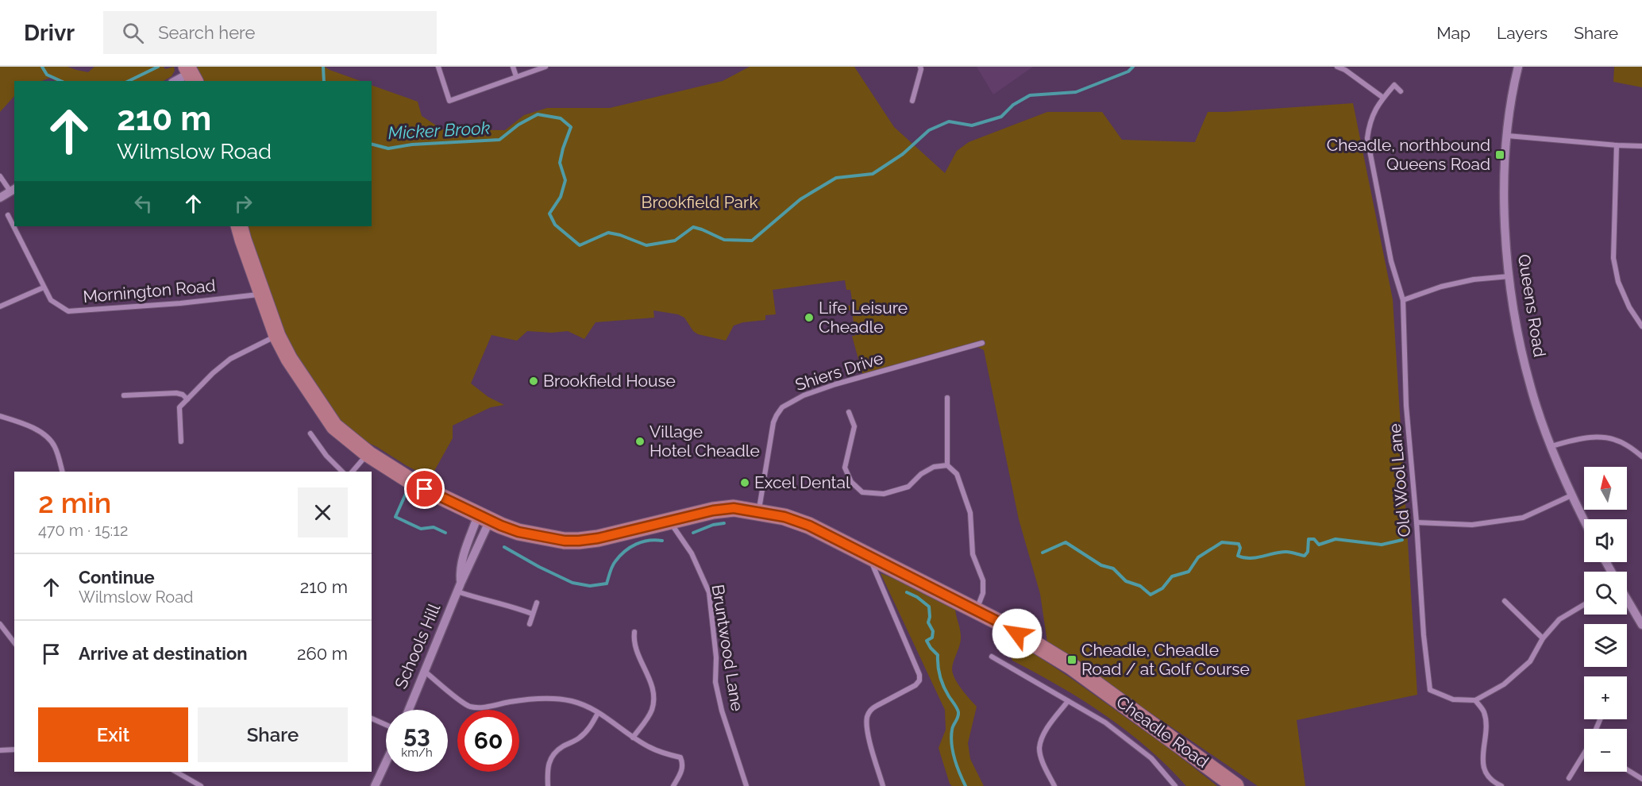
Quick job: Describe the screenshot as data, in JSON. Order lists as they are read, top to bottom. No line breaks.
{"streets":{"main road":["Cheadle Road"],"street":["Mornington Road","Queens Road","Shiers Drive","Old Wool Lane","Schools Hill","Bruntwood Lane"]},"crossings":[["Mornington Road","Cheadle Road"],["Shiers Drive","Cheadle Road"],["Schools Hill","Cheadle Road"],["Bruntwood Lane","Cheadle Road"]],"water":["Micker Brook"],"parks":["Brookfield Park"],"places":{"transit":["Cheadle, northbound Queens Road","Cheadle, Cheadle Road / at Golf Course"],"other":["Life Leisure Cheadle","Brookfield House","Village Hotel Cheadle","Excel Dental"]},"north":"top","page":{"header":"Drivr","search":"Search here","nav":["Map","Layers","Share"],"turn":["210 m","Wilmslow Road"],"map_buttons":["+","−"],"heading":["2 min","470 m · 15:12"],"list":[{"name":"Continue","note":"Wilmslow Road","value":"210 m"},{"name":"Arrive at destination","value":"260 m"}],"buttons":["Exit","Share"],"speed":"53 km/h","limit":"60"}}
